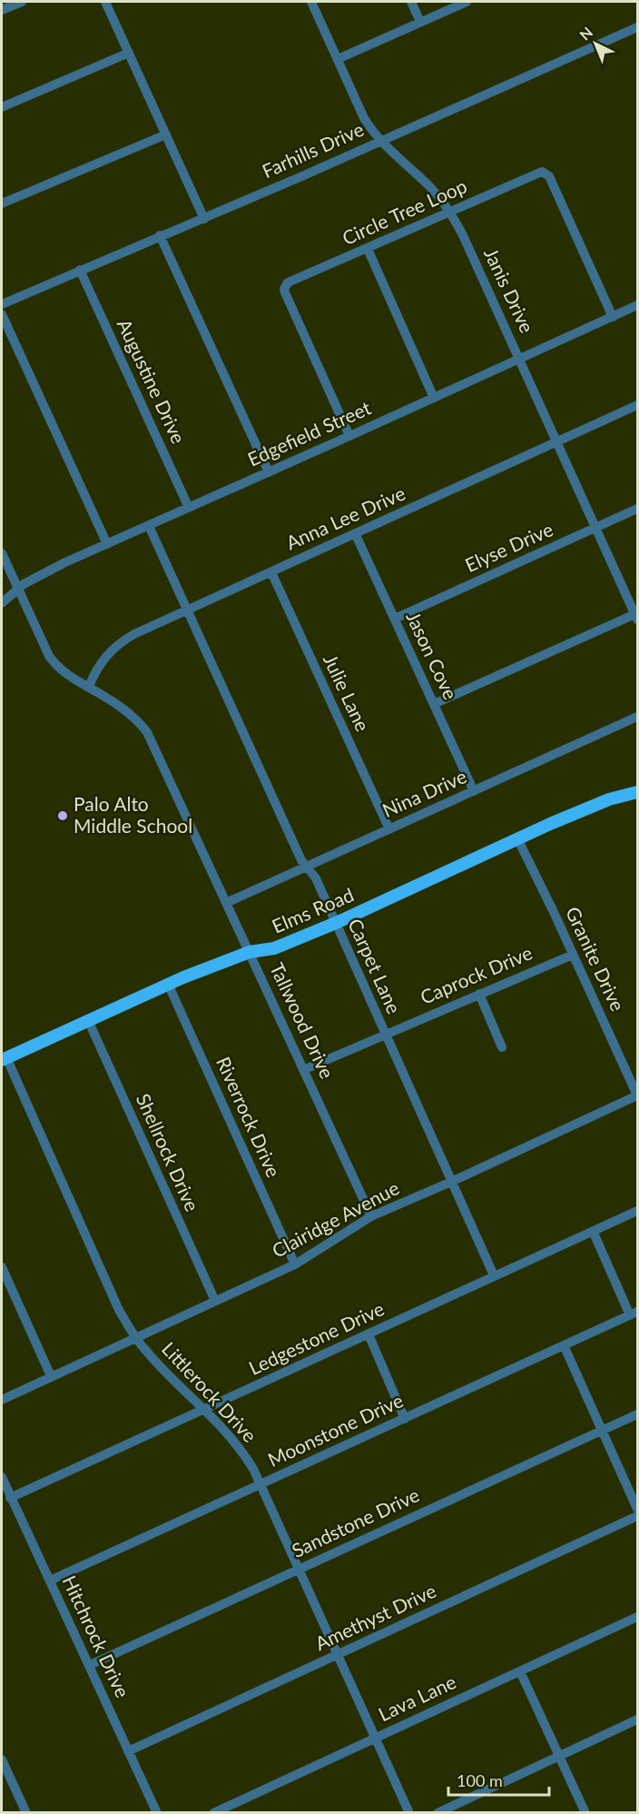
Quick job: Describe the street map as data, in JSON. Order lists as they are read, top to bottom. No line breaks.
{"streets":{"main road":["Elms Road"],"street":["Farhills Drive","Circle Tree Loop","Janis Drive","Augustine Drive","Edgefield Street","Anna Lee Drive","Elyse Drive","Jason Cove","Julie Lane","Nina Drive","Granite Drive","Carpet Lane","Caprock Drive","Tallwood Drive","Riverrock Drive","Shellrock Drive","Clairidge Avenue","Ledgestone Drive","Littlerock Drive","Moonstone Drive","Sandstone Drive","Amethyst Drive","Hitchrock Drive","Lava Lane"]},"crossings":[["Farhills Drive","Janis Drive"],["Farhills Drive","Augustine Drive"],["Circle Tree Loop","Janis Drive"],["Circle Tree Loop","Edgefield Street"],["Janis Drive","Edgefield Street"],["Janis Drive","Anna Lee Drive"],["Janis Drive","Elyse Drive"],["Augustine Drive","Edgefield Street"],["Edgefield Street","Carpet Lane"],["Edgefield Street","Tallwood Drive"],["Anna Lee Drive","Jason Cove"],["Anna Lee Drive","Julie Lane"],["Anna Lee Drive","Carpet Lane"],["Anna Lee Drive","Tallwood Drive"],["Elyse Drive","Jason Cove"],["Jason Cove","Nina Drive"],["Julie Lane","Nina Drive"],["Nina Drive","Carpet Lane"],["Nina Drive","Tallwood Drive"],["Elms Road","Granite Drive"],["Elms Road","Carpet Lane"],["Elms Road","Tallwood Drive"],["Elms Road","Riverrock Drive"],["Elms Road","Shellrock Drive"],["Elms Road","Littlerock Drive"],["Granite Drive","Caprock Drive"],["Granite Drive","Clairidge Avenue"],["Carpet Lane","Caprock Drive"],["Carpet Lane","Clairidge Avenue"],["Carpet Lane","Ledgestone Drive"],["Caprock Drive","Tallwood Drive"],["Tallwood Drive","Clairidge Avenue"],["Riverrock Drive","Clairidge Avenue"],["Shellrock Drive","Clairidge Avenue"],["Clairidge Avenue","Littlerock Drive"],["Ledgestone Drive","Littlerock Drive"],["Ledgestone Drive","Hitchrock Drive"],["Littlerock Drive","Moonstone Drive"],["Littlerock Drive","Sandstone Drive"],["Littlerock Drive","Amethyst Drive"],["Littlerock Drive","Lava Lane"],["Moonstone Drive","Hitchrock Drive"],["Sandstone Drive","Hitchrock Drive"],["Amethyst Drive","Hitchrock Drive"]],"places":["Palo Alto Middle School"],"scale_bar":"100 m","north":"top left"}
